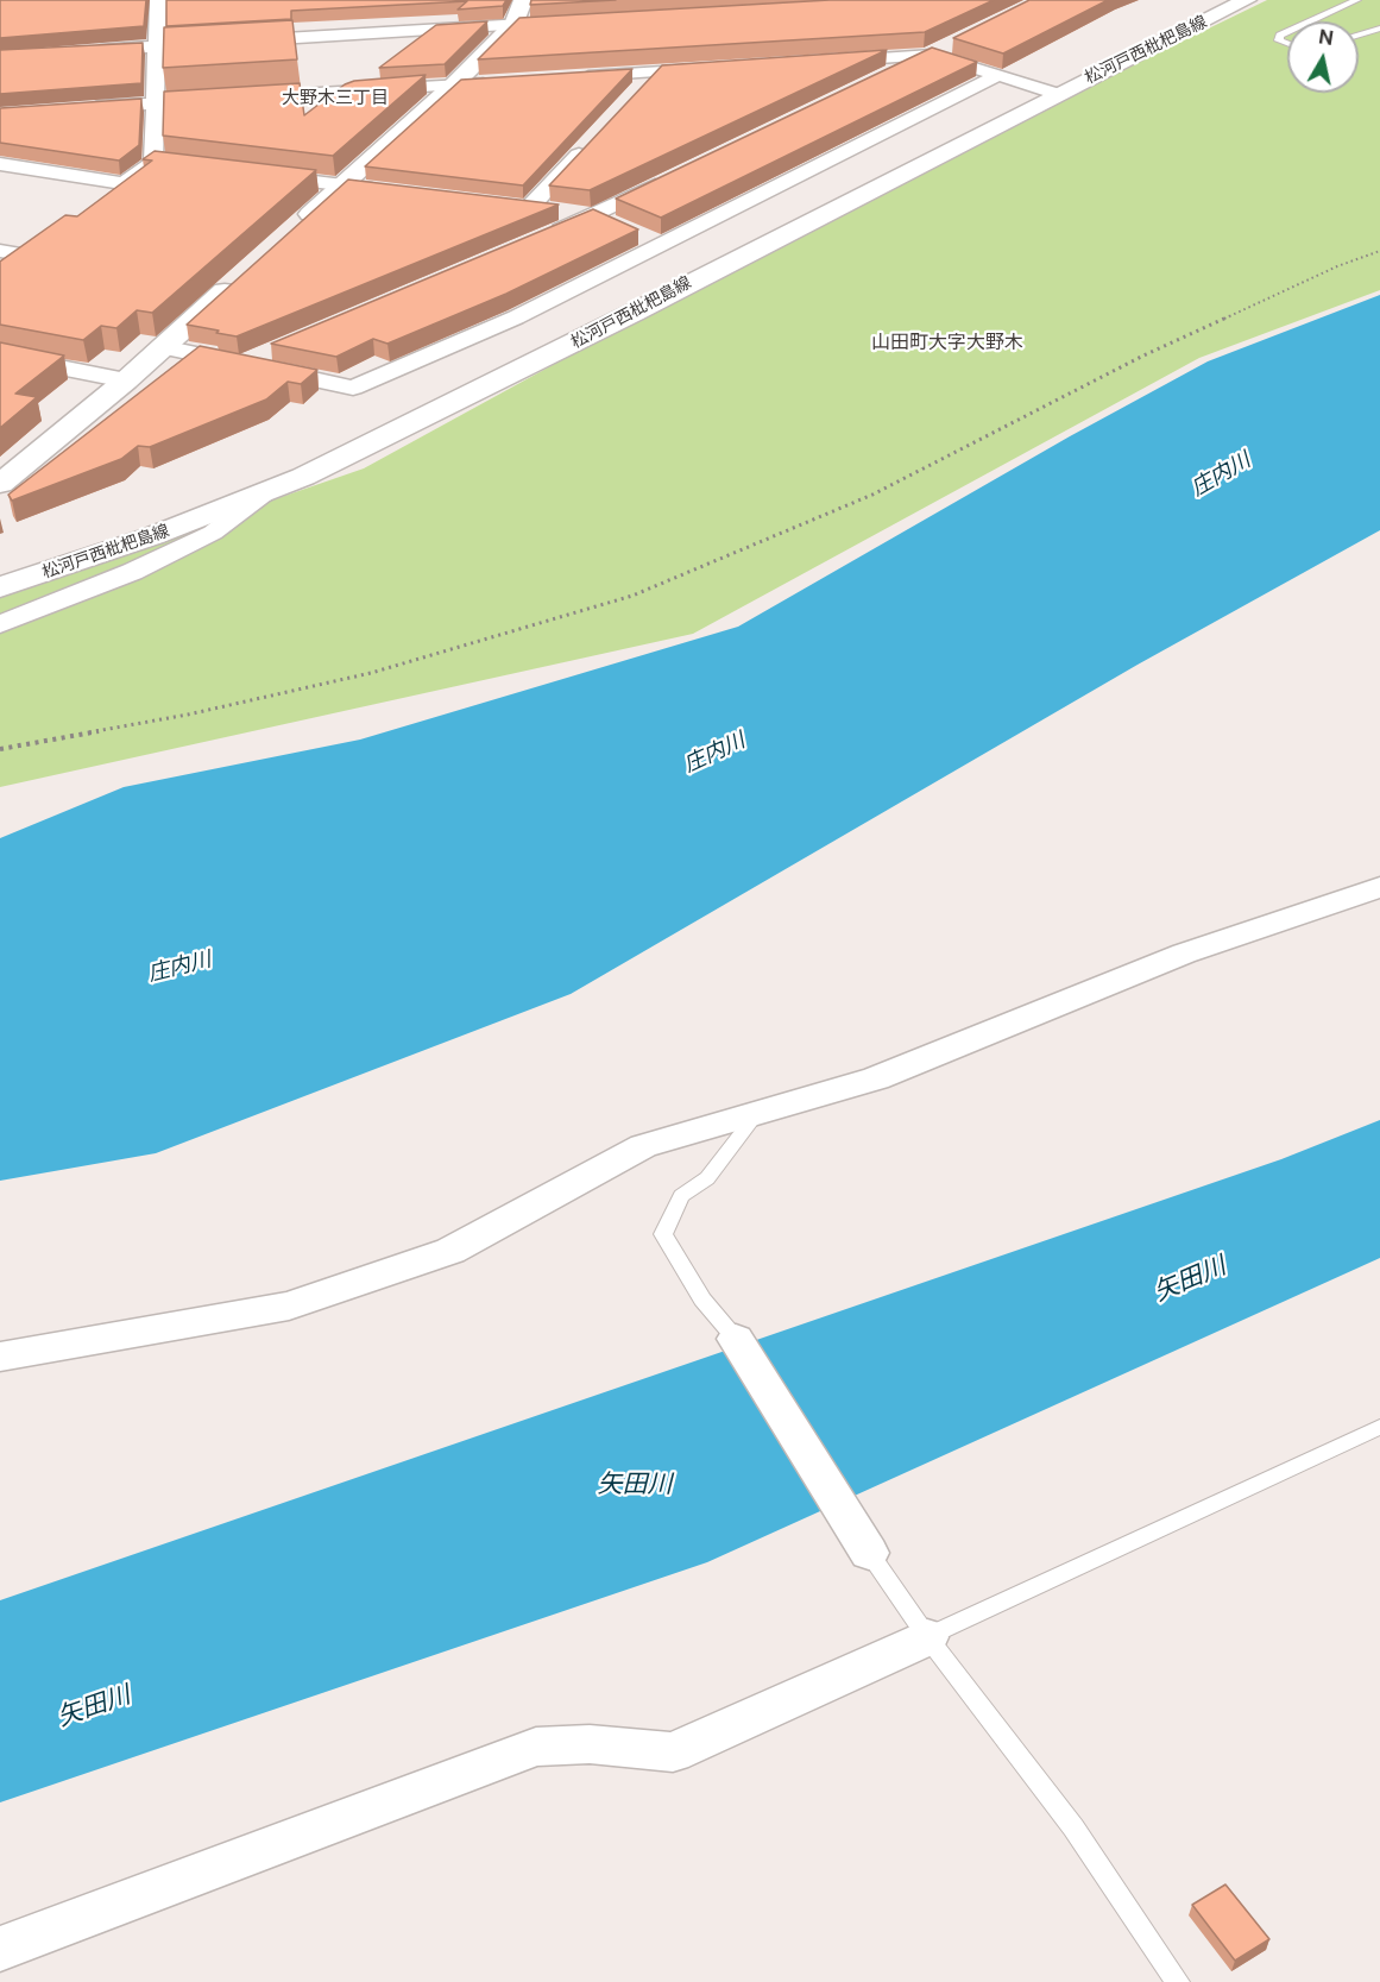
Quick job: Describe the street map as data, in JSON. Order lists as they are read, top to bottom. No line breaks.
{"streets":{"main road":["松河戸西枇杷島線"]},"districts":["大野木三丁目","山田町大字大野木"],"water":["庄内川","矢田川"],"north":"top"}
